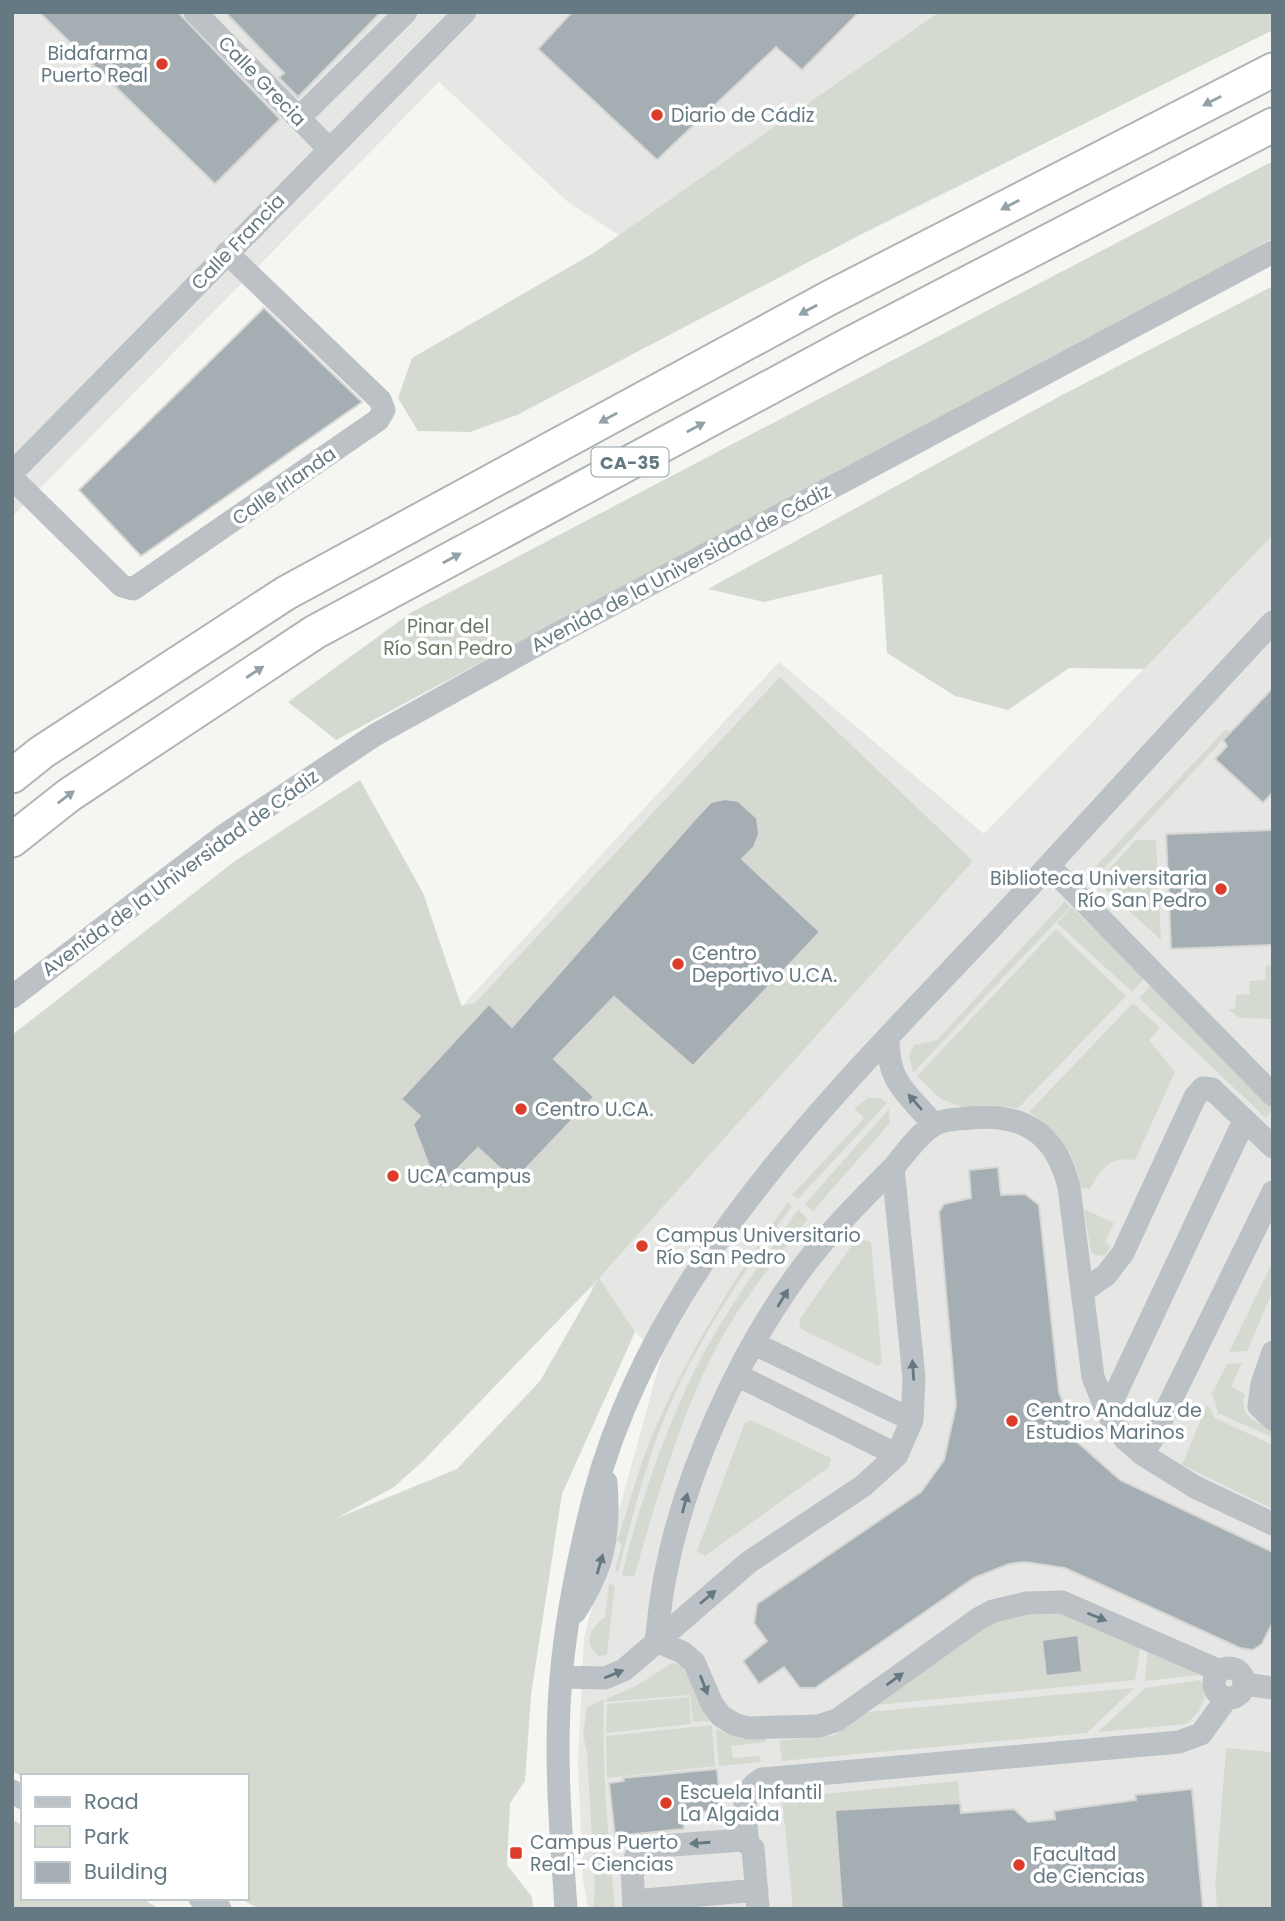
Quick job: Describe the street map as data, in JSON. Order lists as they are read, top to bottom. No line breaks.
{"streets":{"highway":["CA-35"],"street":["Calle Grecia","Calle Francia","Calle Irlanda","Avenida de la Universidad de Cádiz"]},"crossings":[["Calle Grecia","Calle Francia"],["Calle Francia","Calle Irlanda"]],"parks":["Pinar del Río San Pedro"],"places":{"other":["Bidafarma Puerto Real","Diario de Cádiz","Biblioteca Universitaria Río San Pedro","Centro Deportivo U.CA.","Centro U.CA.","UCA campus","Campus Universitario Río San Pedro","Centro Andaluz de Estudios Marinos","Escuela Infantil La Algaida","Facultad de Ciencias"],"transit":["Campus Puerto Real - Ciencias"]},"legend":["Road","Park","Building"]}
